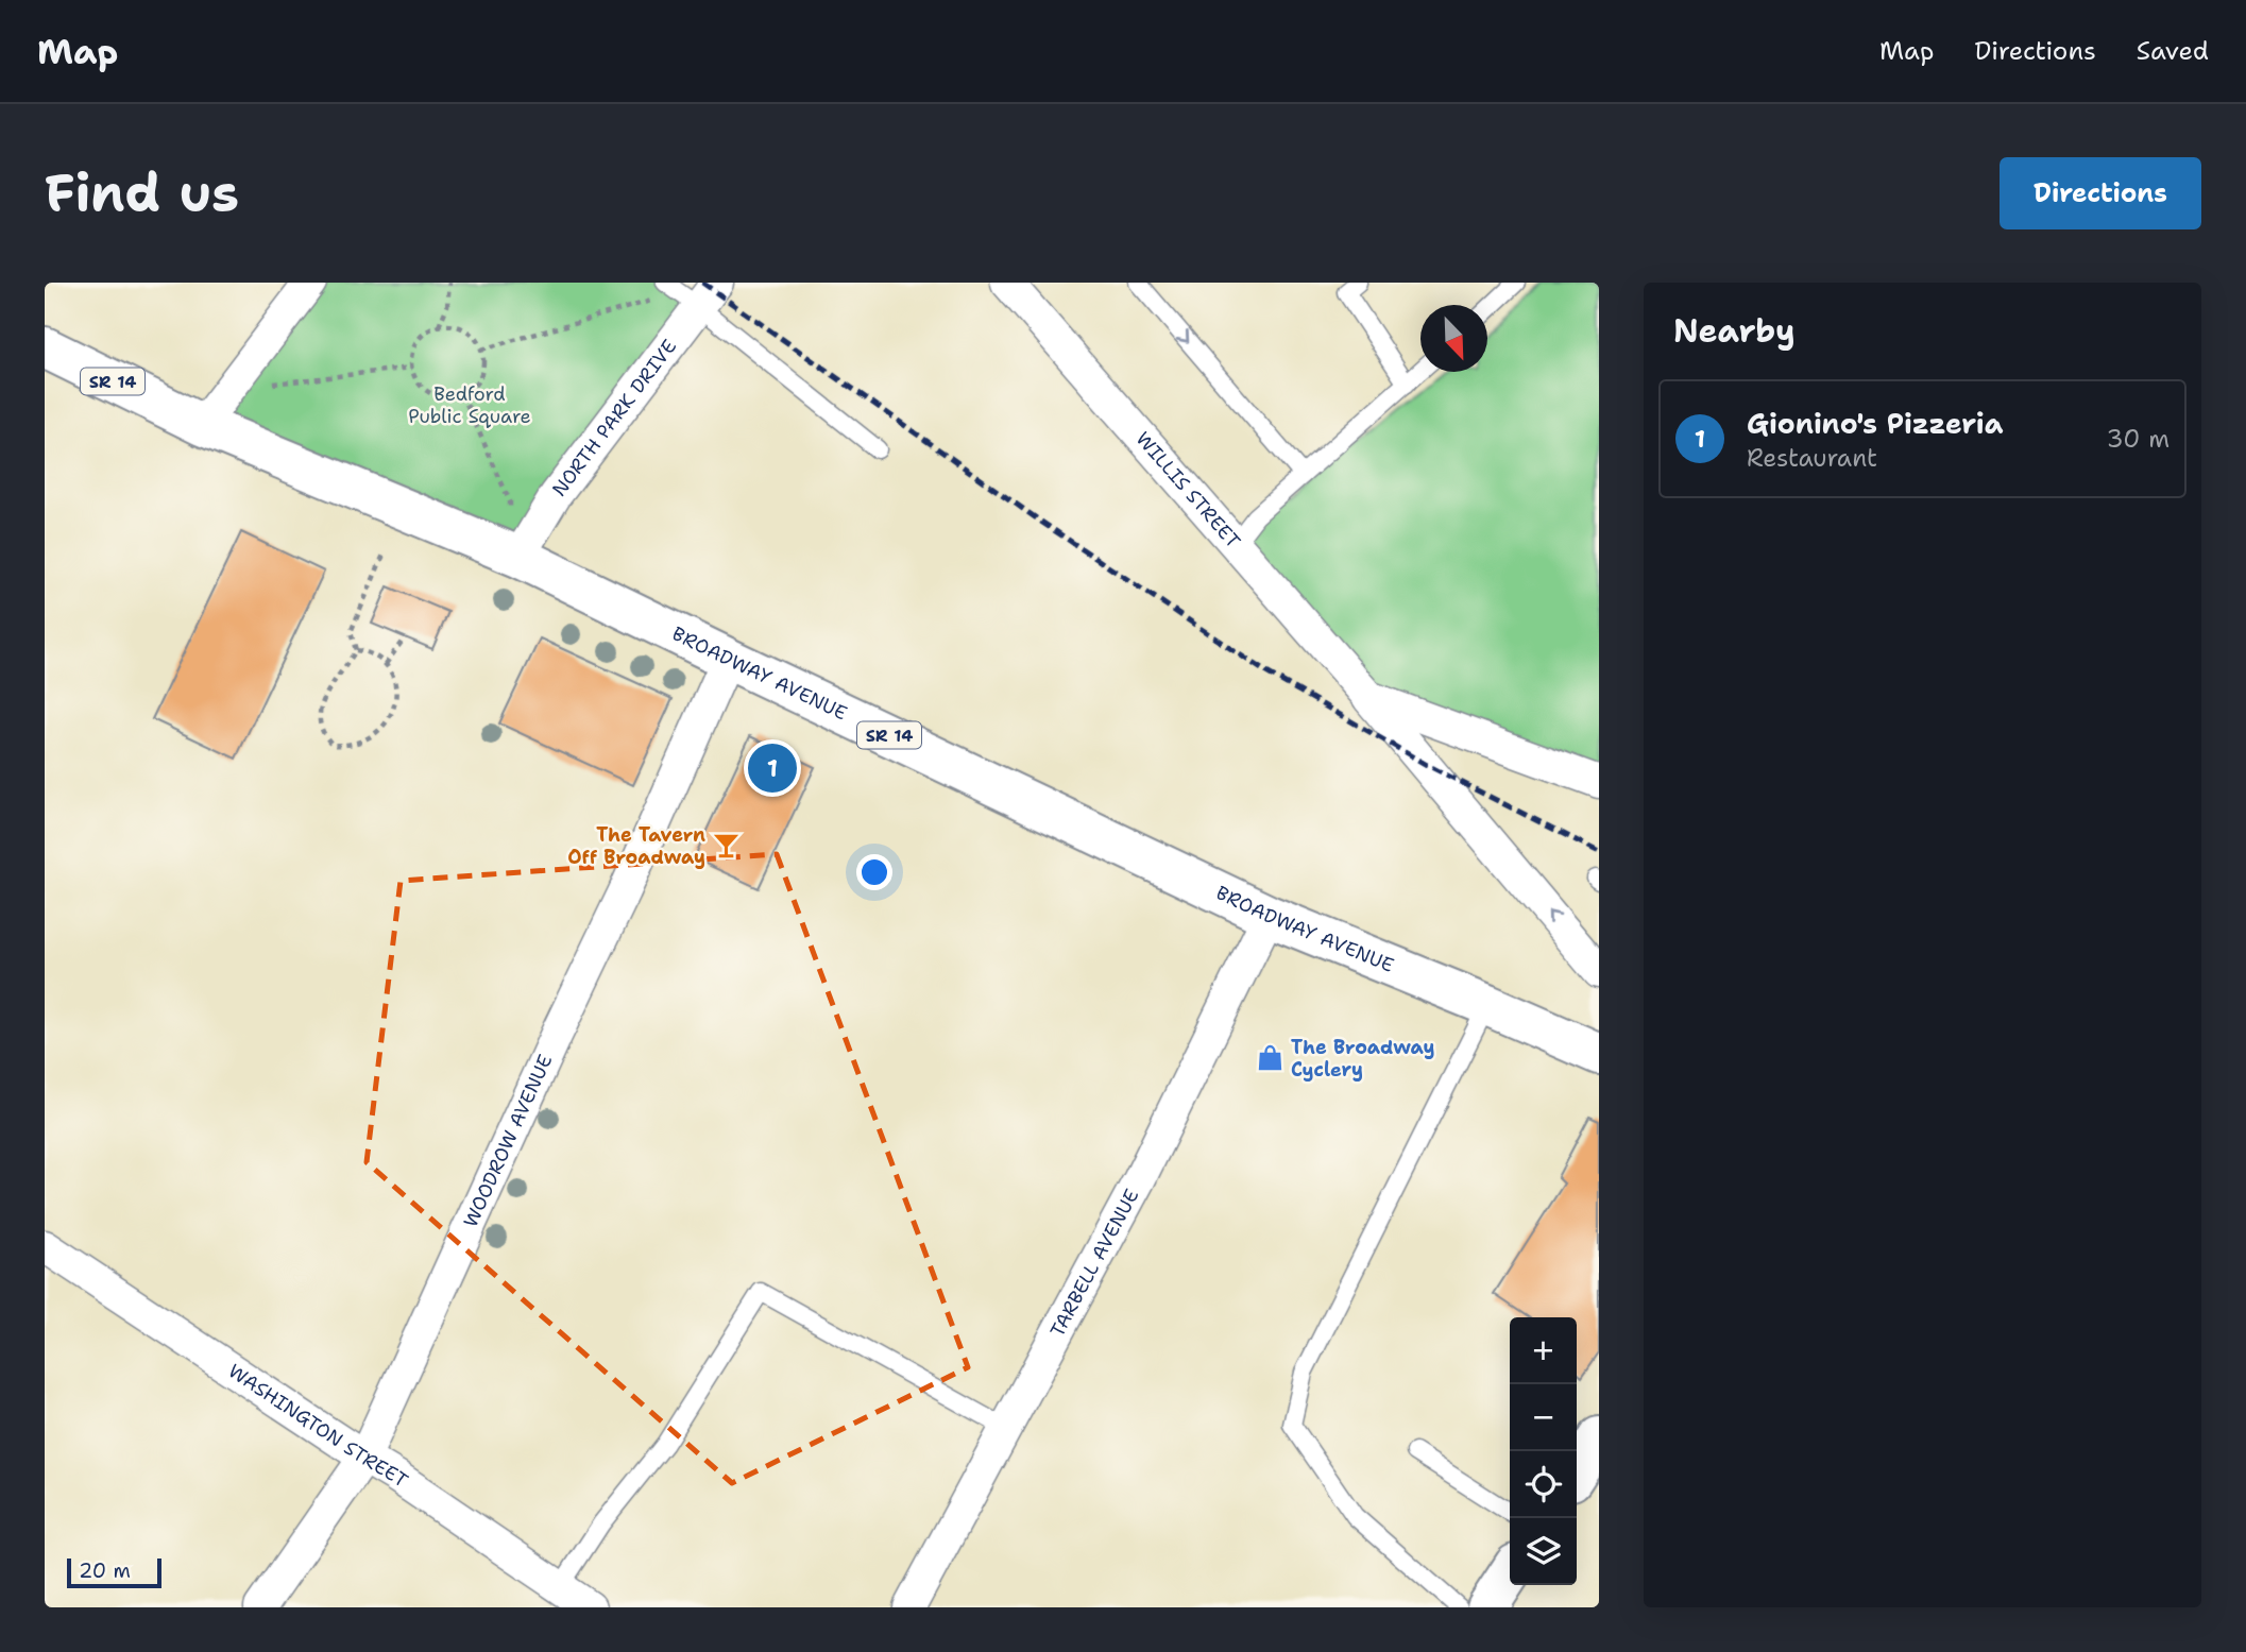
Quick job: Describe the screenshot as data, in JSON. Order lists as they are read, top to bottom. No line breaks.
{"streets":{"main road":["SR 14","BROADWAY AVENUE"],"street":["NORTH PARK DRIVE","WILLIS STREET","WOODROW AVENUE","TARBELL AVENUE","WASHINGTON STREET"]},"crossings":[["NORTH PARK DRIVE","BROADWAY AVENUE"],["BROADWAY AVENUE","WOODROW AVENUE"],["BROADWAY AVENUE","TARBELL AVENUE"],["WOODROW AVENUE","WASHINGTON STREET"]],"parks":["Bedford Public Square"],"places":{"bar":["The Tavern Off Broadway"],"shop":["The Broadway Cyclery"]},"scale_bar":"20 m","north":"bottom right","page":{"header":"Map","nav":["Map","Directions","Saved"],"buttons":"Directions","title":"Find us","heading":"Nearby","list":[{"mark":"1","name":"Gionino's Pizzeria","note":"Restaurant","value":"30 m"}],"pins":"1","map_buttons":["+","−"],"scale":"20 m"}}
